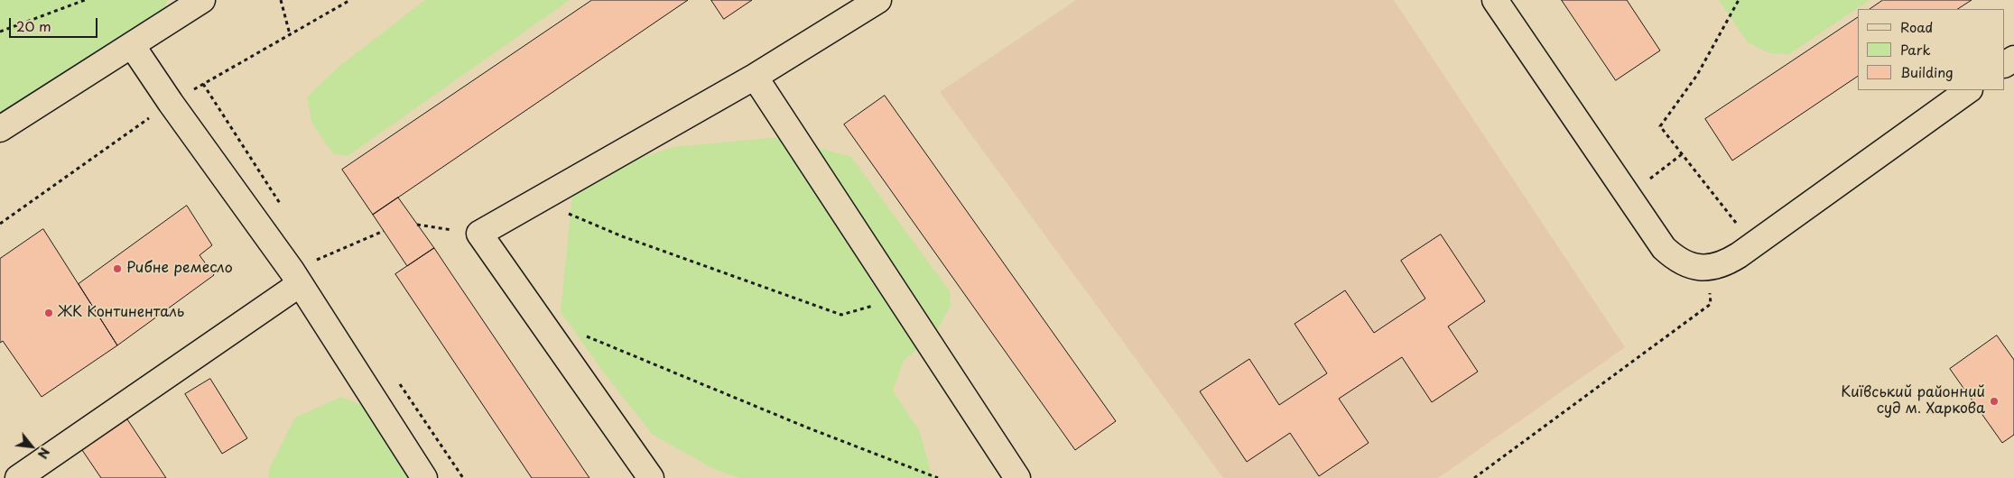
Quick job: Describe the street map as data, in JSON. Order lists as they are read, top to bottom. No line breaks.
{"places":["Рибне ремесло","ЖК Континенталь","Київський районний суд м. Харкова"],"legend":["Road","Park","Building"],"scale_bar":"20 m","north":"bottom right"}
